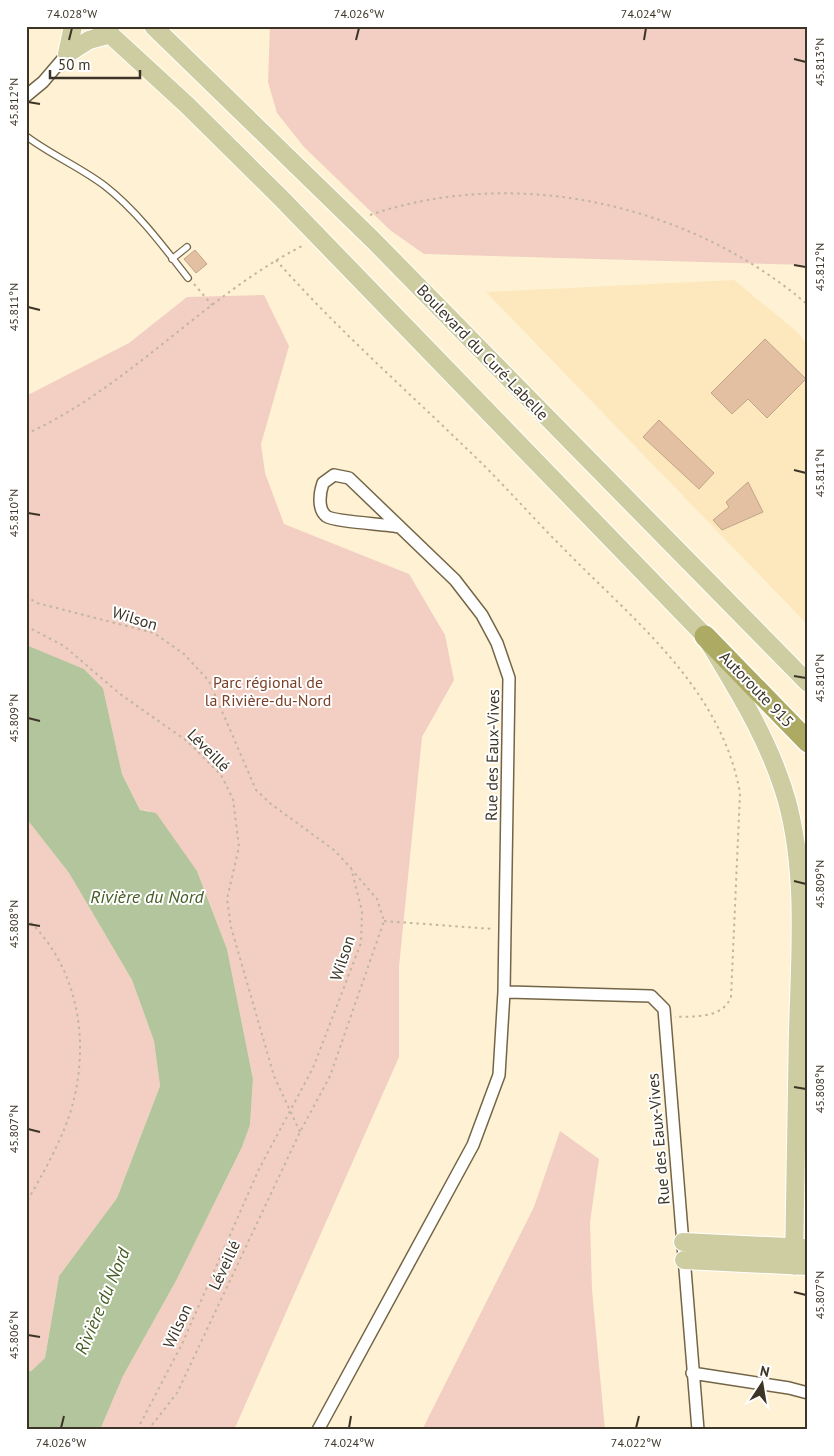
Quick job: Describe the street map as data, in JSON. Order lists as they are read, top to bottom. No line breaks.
{"streets":{"highway":["Autoroute 915"],"main road":["Boulevard du Curé-Labelle"],"street":["Rue des Eaux-Vives"],"path":["Wilson","Léveillé"]},"crossings":[["Wilson","Léveillé"]],"water":["Rivière du Nord"],"parks":["Parc régional de la Rivière-du-Nord"],"scale_bar":"50 m","north":"top","coordinates":["74.028°W","74.026°W","74.024°W","45.813°N","45.812°N","45.811°N","45.810°N","45.809°N","45.808°N","45.807°N","45.806°N","74.022°W"]}
